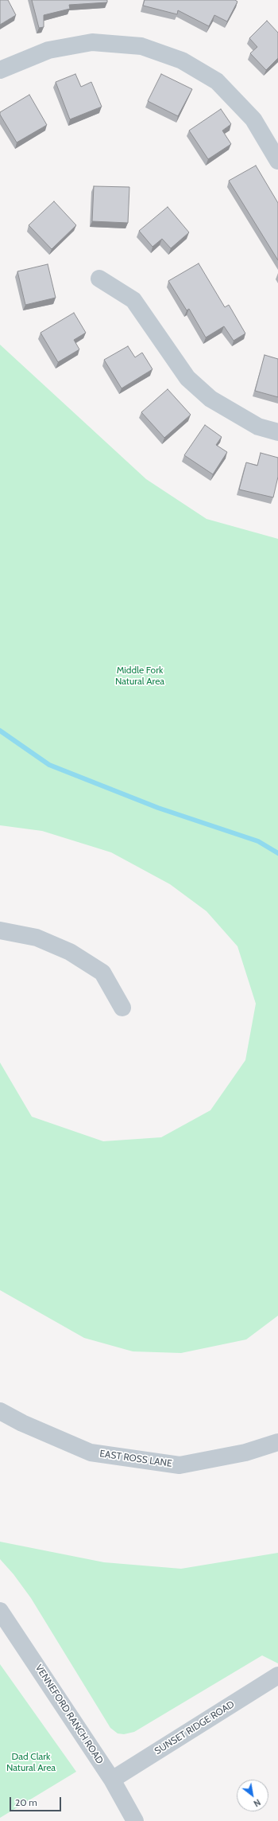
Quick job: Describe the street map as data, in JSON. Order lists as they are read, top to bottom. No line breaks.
{"streets":{"street":["EAST ROSS LANE","VENNEFORD RANCH ROAD","SUNSET RIDGE ROAD"]},"crossings":[["VENNEFORD RANCH ROAD","SUNSET RIDGE ROAD"]],"parks":["Middle Fork Natural Area","Dad Clark Natural Area"],"scale_bar":"20 m","north":"bottom right"}
